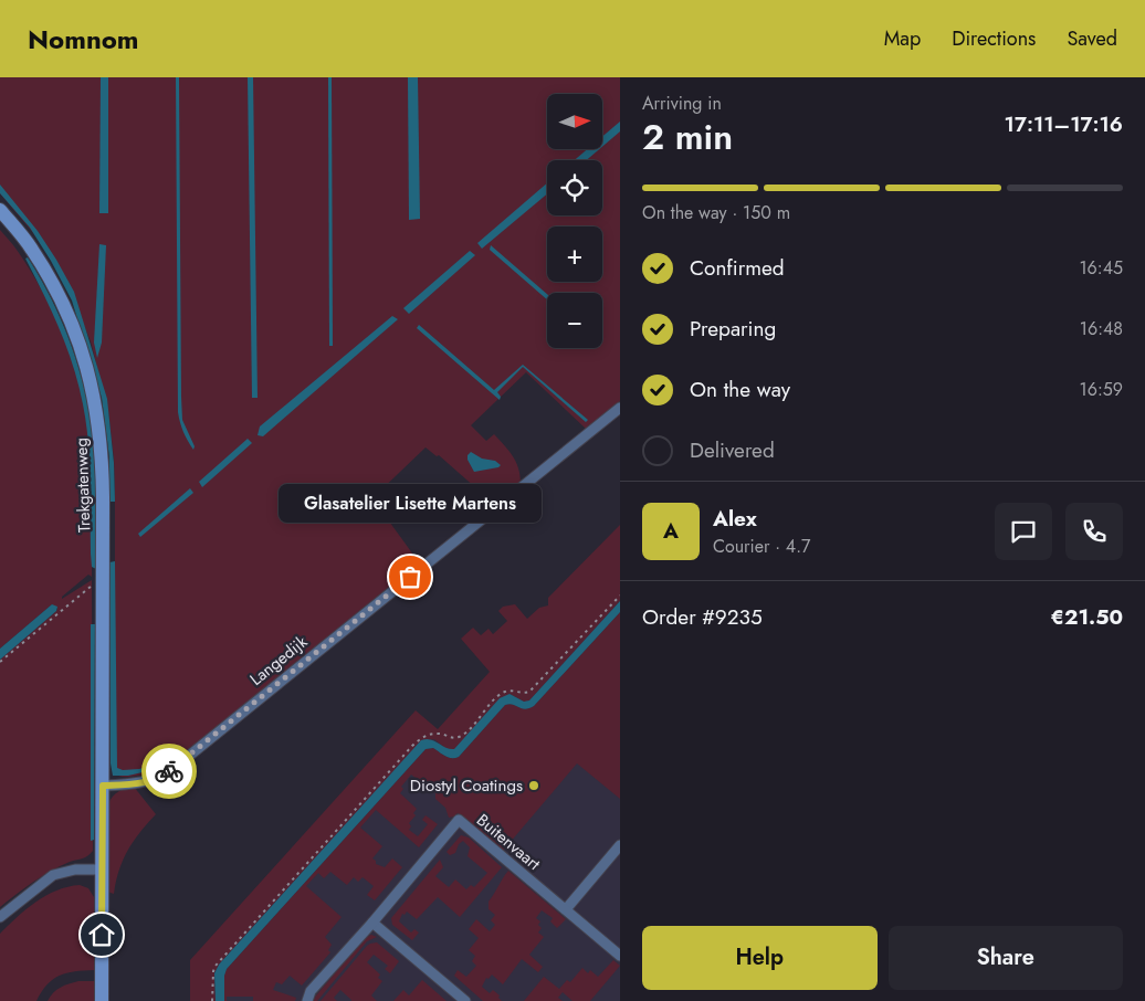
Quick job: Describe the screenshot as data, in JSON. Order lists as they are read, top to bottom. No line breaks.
{"streets":{"street":["Trekgatenweg","Langedijk","Buitenvaart"]},"crossings":[["Trekgatenweg","Langedijk"]],"places":["Glasatelier Lisette Martens","Diostyl Coatings"],"north":"right","page":{"header":"Nomnom","nav":["Map","Directions","Saved"],"heading":["2 min","Arriving in","17:11–17:16"],"panel":["Alex","Courier · 4.7","Order #9235","€21.50"],"map_buttons":["+","−"],"bar":"On the way · 150 m","list":[["Confirmed","16:45"],["Preparing","16:48"],["On the way","16:59"],"Delivered"],"bubble":"Glasatelier Lisette Martens","round":"A","buttons":["Help","Share"]}}
